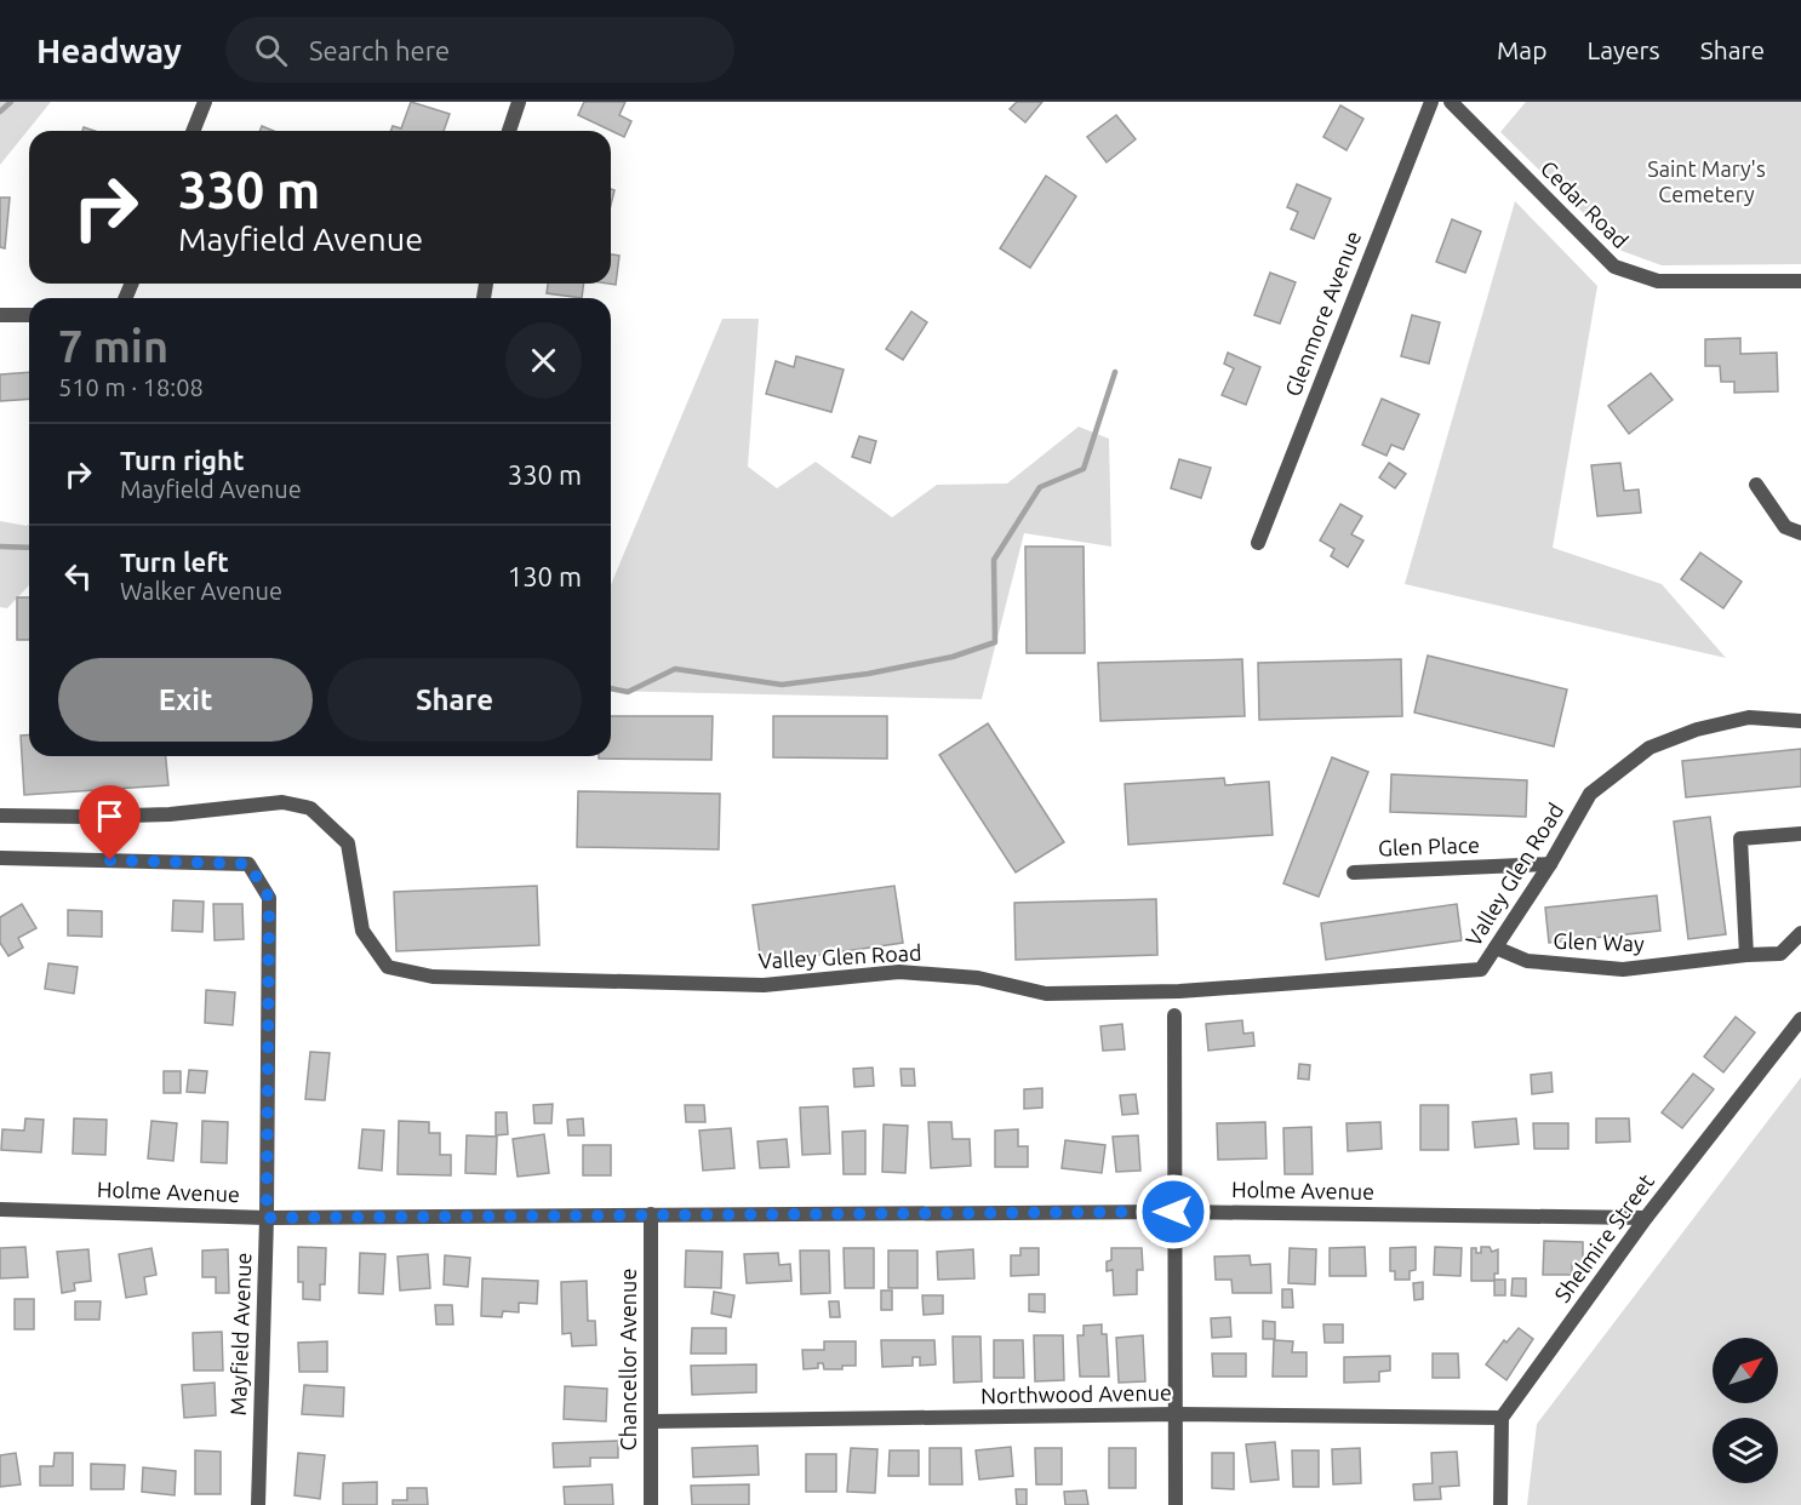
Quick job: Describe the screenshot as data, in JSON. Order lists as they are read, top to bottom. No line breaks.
{"streets":{"street":["Cedar Road","Glenmore Avenue","Glen Place","Valley Glen Road","Glen Way","Holme Avenue","Shelmire Street","Mayfield Avenue","Chancellor Avenue","Northwood Avenue"]},"crossings":[["Glen Place","Valley Glen Road"],["Valley Glen Road","Glen Way"],["Holme Avenue","Shelmire Street"],["Holme Avenue","Mayfield Avenue"],["Holme Avenue","Chancellor Avenue"],["Shelmire Street","Northwood Avenue"],["Chancellor Avenue","Northwood Avenue"]],"parks":["Saint Mary's Cemetery"],"north":"top right","page":{"header":"Headway","search":"Search here","nav":["Map","Layers","Share"],"turn":["330 m","Mayfield Avenue"],"heading":["7 min","510 m · 18:08"],"list":[{"name":"Turn right","note":"Mayfield Avenue","value":"330 m"},{"name":"Turn left","note":"Walker Avenue","value":"130 m"}],"buttons":["Exit","Share"]}}
